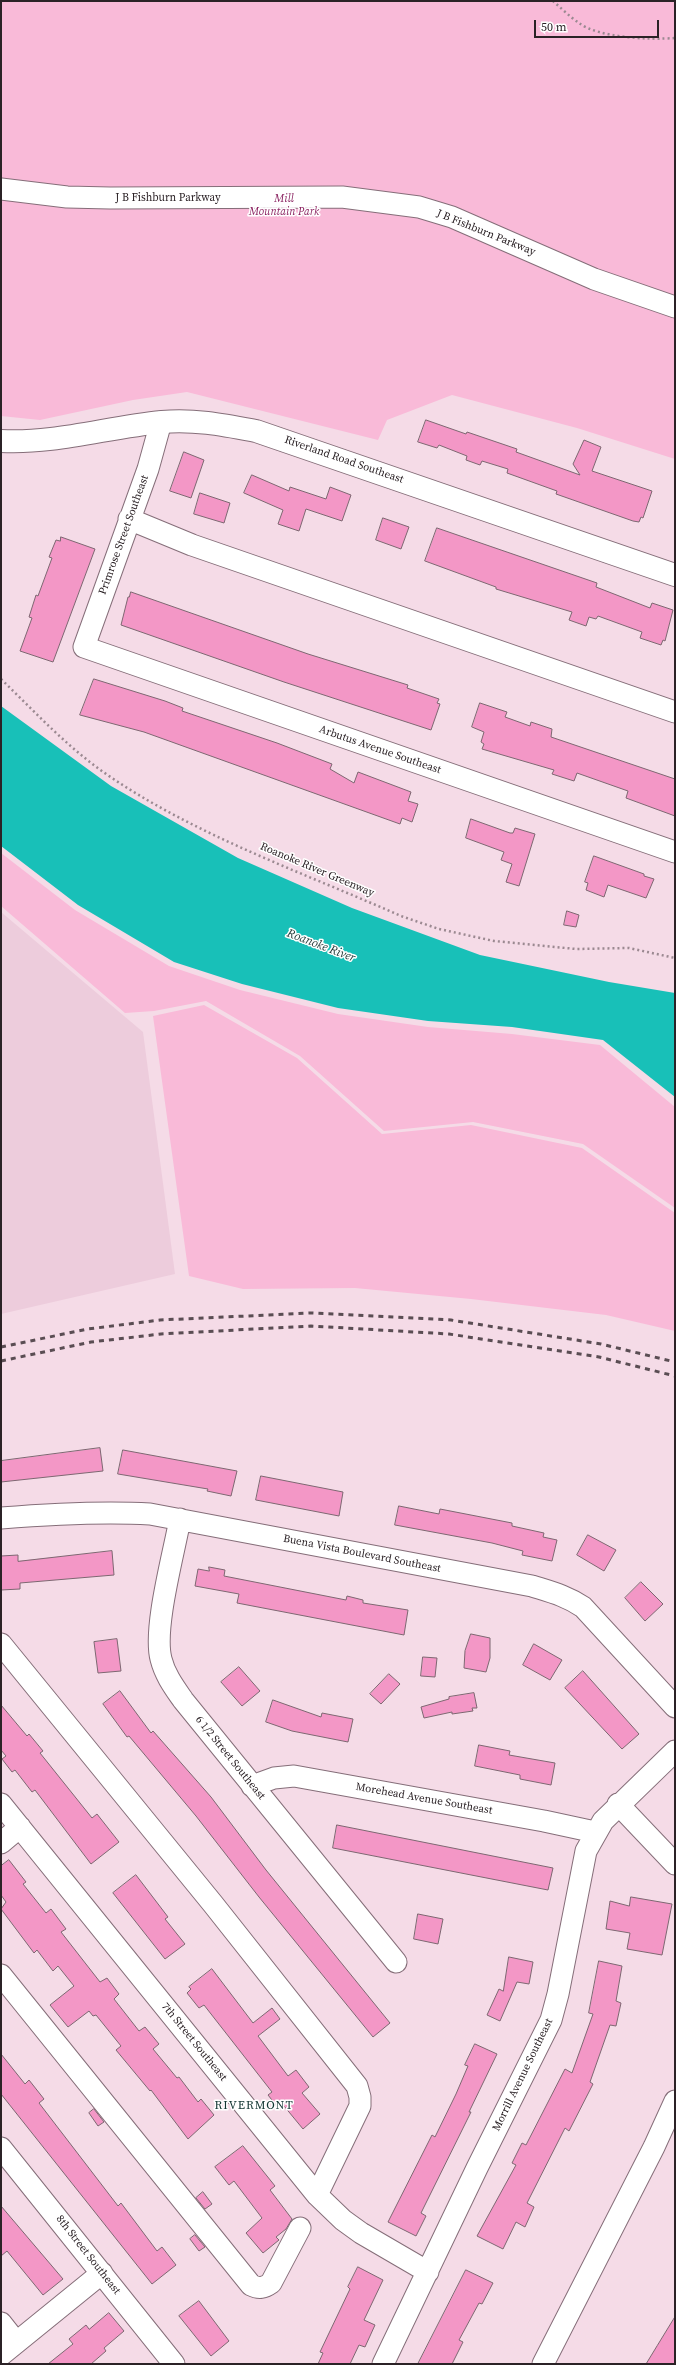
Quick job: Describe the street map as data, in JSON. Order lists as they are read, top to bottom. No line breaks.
{"streets":{"main road":["Riverland Road Southeast"],"street":["J B Fishburn Parkway","Primrose Street Southeast","Arbutus Avenue Southeast","Buena Vista Boulevard Southeast","6 1/2 Street Southeast","Morehead Avenue Southeast","7th Street Southeast","Morrill Avenue Southeast","8th Street Southeast"],"path":["Roanoke River Greenway"]},"crossings":[["Riverland Road Southeast","Primrose Street Southeast"],["Primrose Street Southeast","Arbutus Avenue Southeast"],["Buena Vista Boulevard Southeast","6 1/2 Street Southeast"],["6 1/2 Street Southeast","Morehead Avenue Southeast"],["Morehead Avenue Southeast","Morrill Avenue Southeast"],["7th Street Southeast","Morrill Avenue Southeast"]],"districts":["RIVERMONT"],"water":["Roanoke River"],"parks":["Mill Mountain Park"],"scale_bar":"50 m"}
